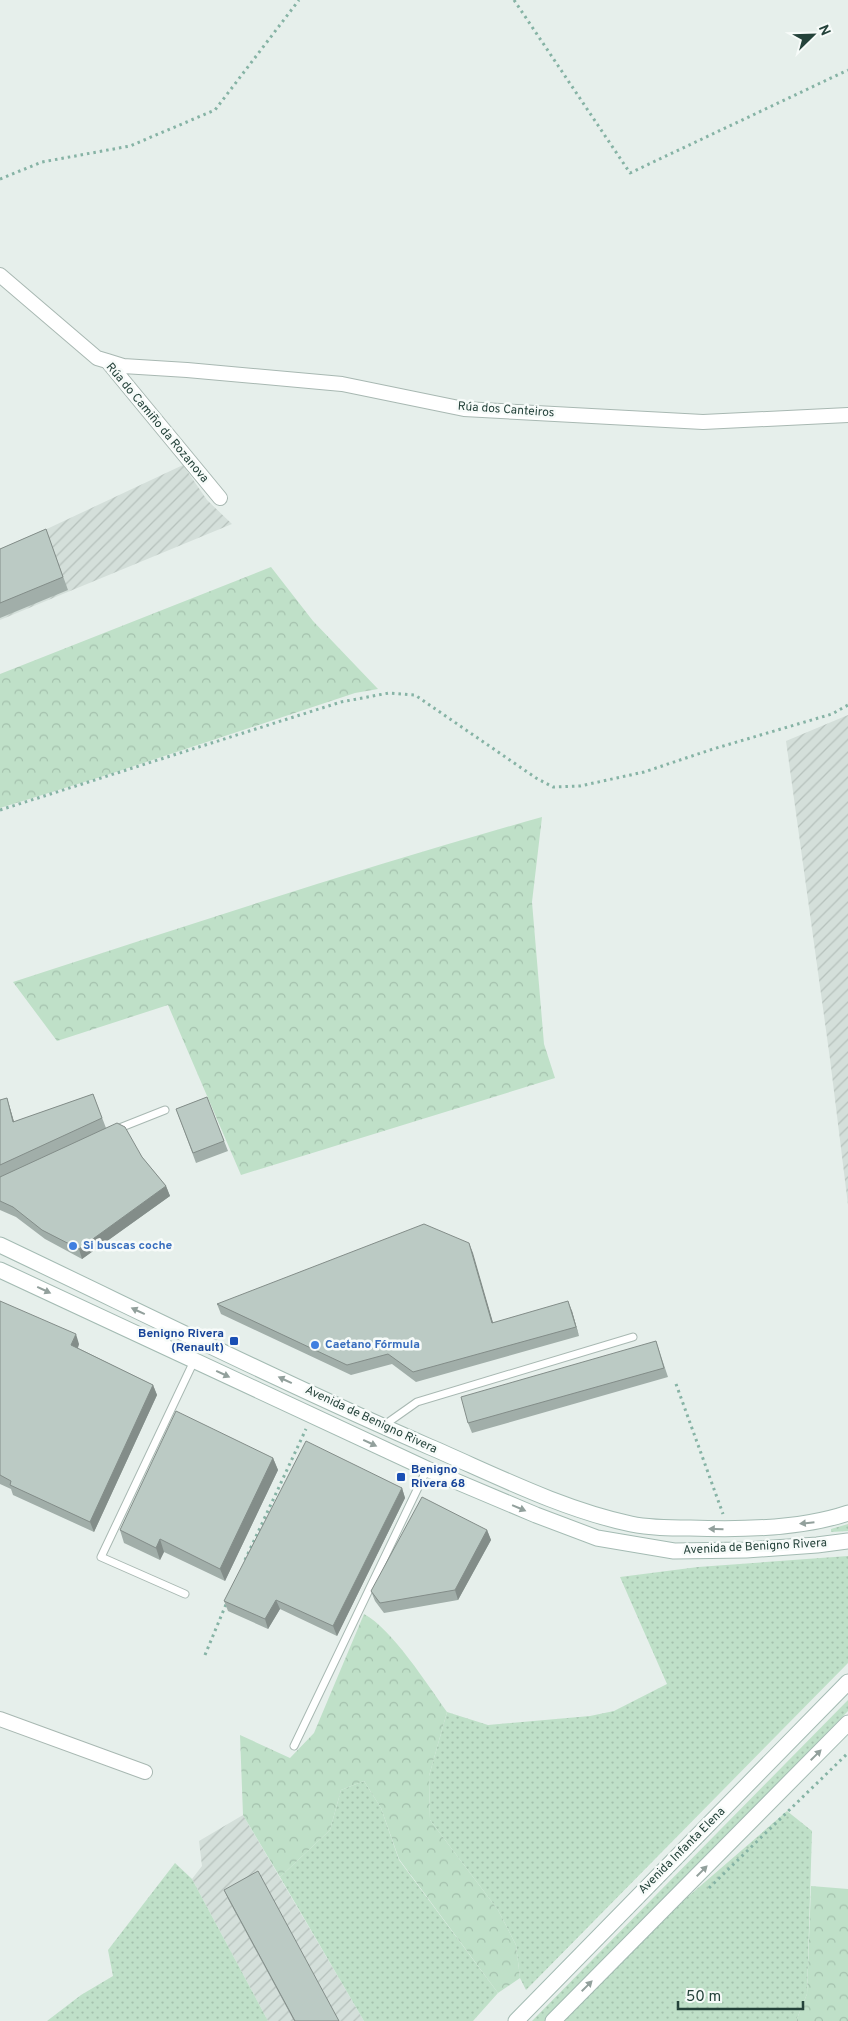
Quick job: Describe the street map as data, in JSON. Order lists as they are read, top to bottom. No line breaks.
{"streets":{"main road":["Avenida de Benigno Rivera","Avenida Infanta Elena"],"street":["Rúa dos Canteiros","Rúa do Camiño da Rozanova"]},"crossings":[["Rúa dos Canteiros","Rúa do Camiño da Rozanova"]],"places":{"other":["Si buscas coche","Caetano Fórmula"],"transit":["Benigno Rivera (Renault)","Benigno Rivera 68"]},"scale_bar":"50 m","north":"top right"}
